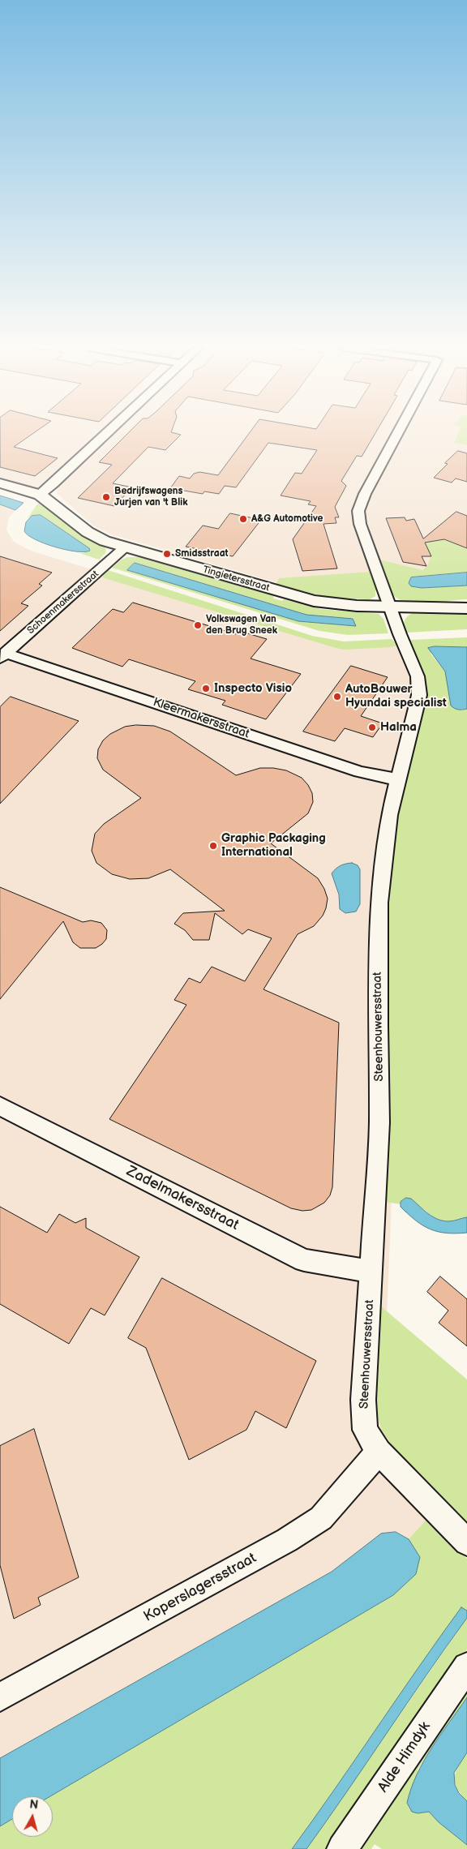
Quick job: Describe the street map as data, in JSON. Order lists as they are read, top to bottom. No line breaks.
{"streets":{"street":["Tingietersstraat","Schoenmakersstraat","Kleermakersstraat","Steenhouwersstraat","Zadelmakersstraat","Koperslagersstraat","Alde Himdyk"]},"crossings":[["Tingietersstraat","Schoenmakersstraat"],["Tingietersstraat","Steenhouwersstraat"],["Schoenmakersstraat","Kleermakersstraat"],["Kleermakersstraat","Steenhouwersstraat"],["Steenhouwersstraat","Zadelmakersstraat"],["Steenhouwersstraat","Koperslagersstraat"]],"places":["Bedrijfswagens Jurjen van 't Blik","A&G Automotive","Smidsstraat","Volkswagen Van den Brug Sneek","Inspecto Visio","AutoBouwer Hyundai specialist","Halma","Graphic Packaging International"],"north":"top"}
